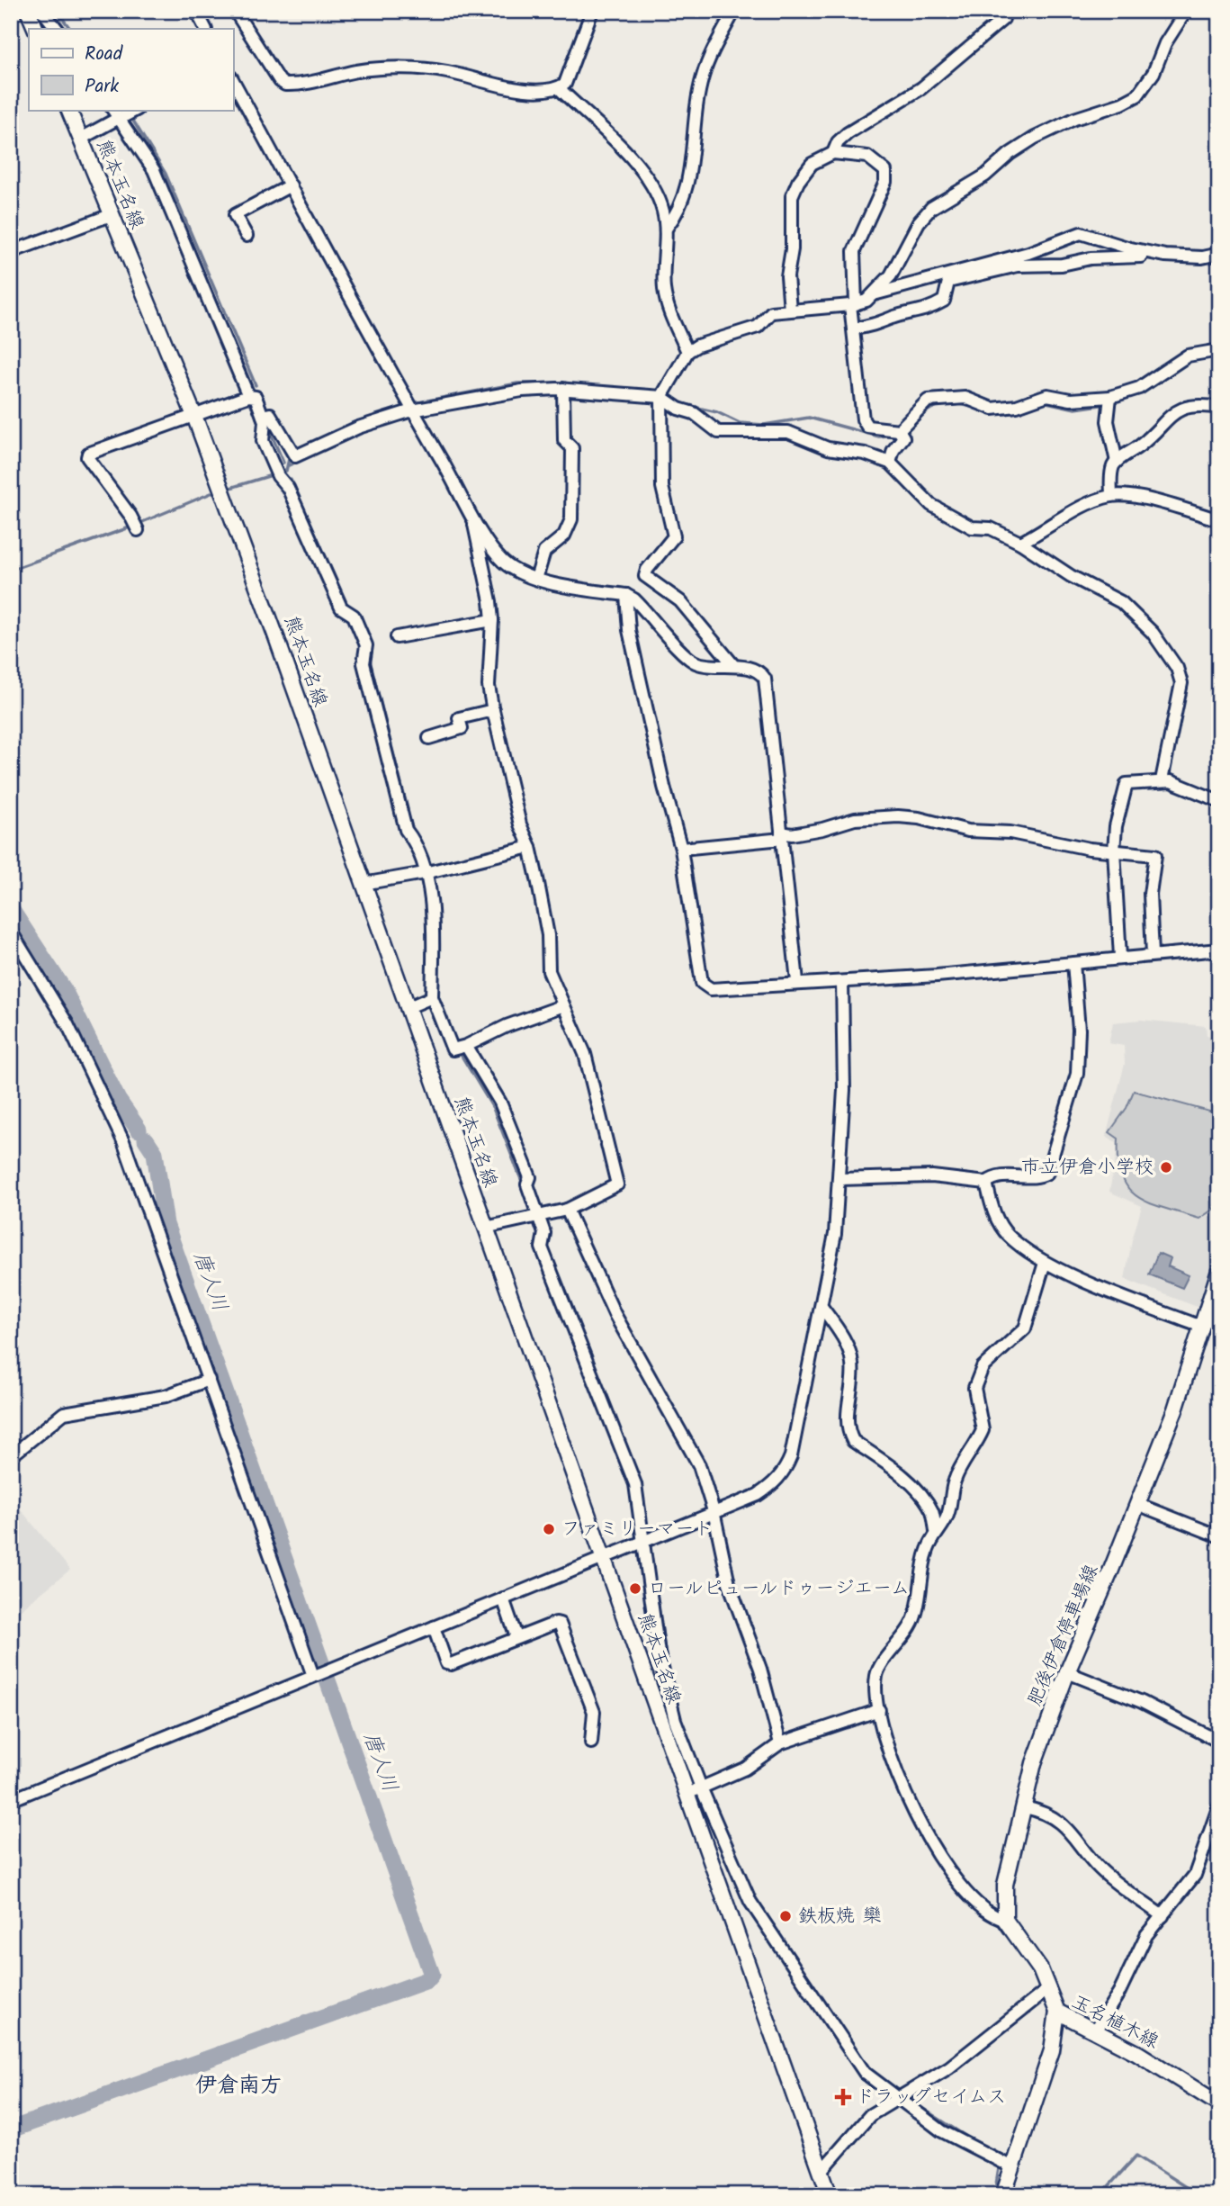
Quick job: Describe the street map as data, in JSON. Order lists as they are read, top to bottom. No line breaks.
{"streets":{"main road":["熊本玉名線","肥後伊倉停車場線","玉名植木線"]},"districts":["伊倉南方"],"water":["唐人川"],"places":{"other":["市立伊倉小学校","ファミリーマート","ロールピュールドゥージエーム","鉄板焼 欒"],"health":["ドラッグセイムス"]},"legend":["Road","Park"]}
